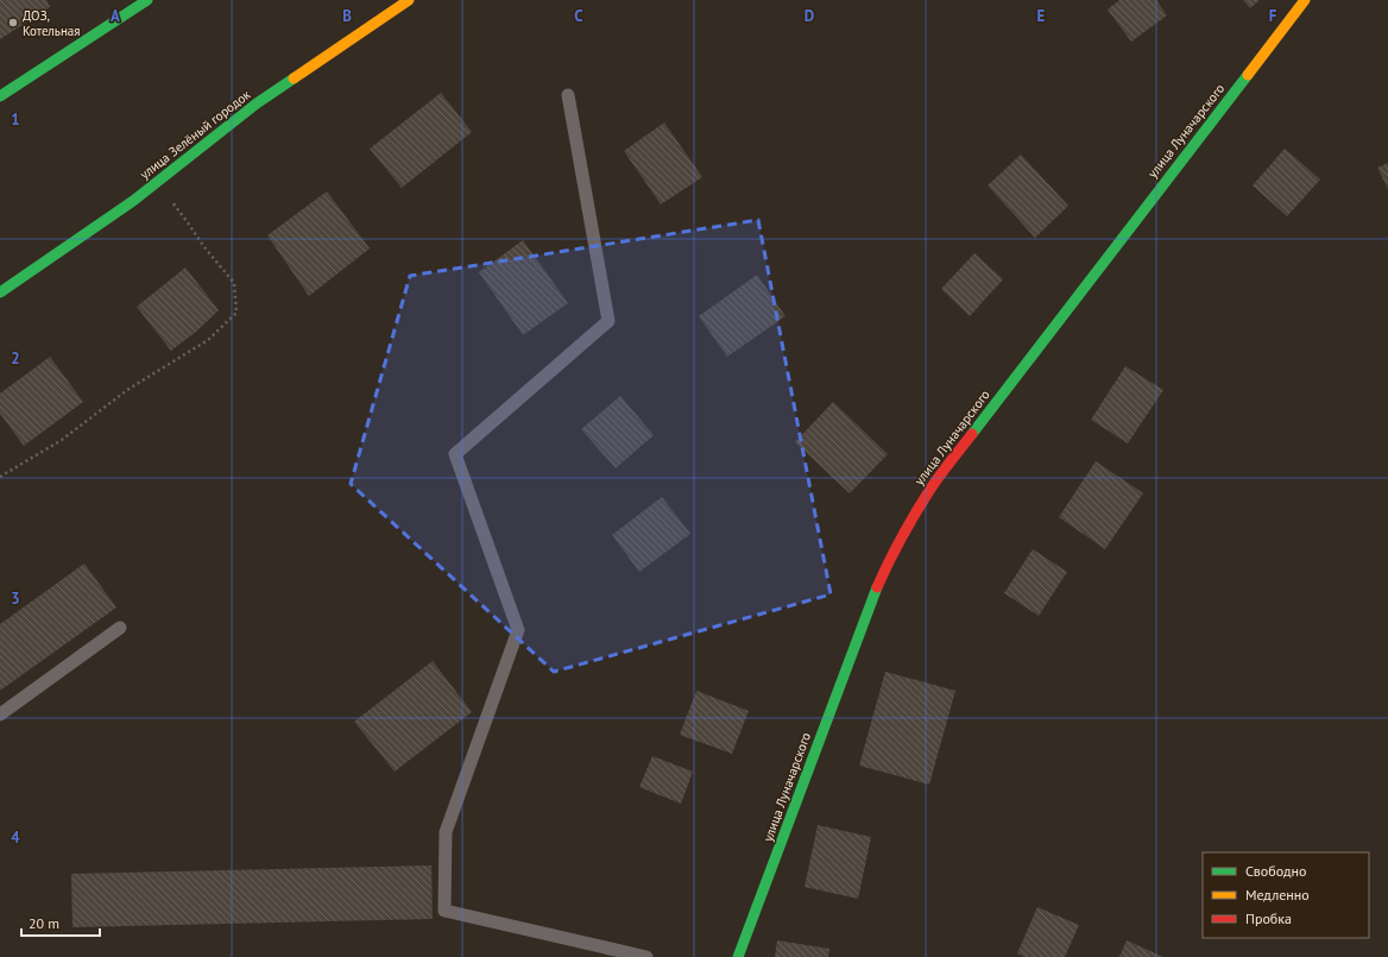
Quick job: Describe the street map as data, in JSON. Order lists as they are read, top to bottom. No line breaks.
{"streets":{"street":["улица Луначарского","улица Зелёный городок"]},"places":["ДОЗ, Котельная"],"legend":["Свободно","Медленно","Пробка"],"scale_bar":"20 m","grid":{"columns":["A","B","C","D","E","F"],"rows":["1","2","3","4"]}}
